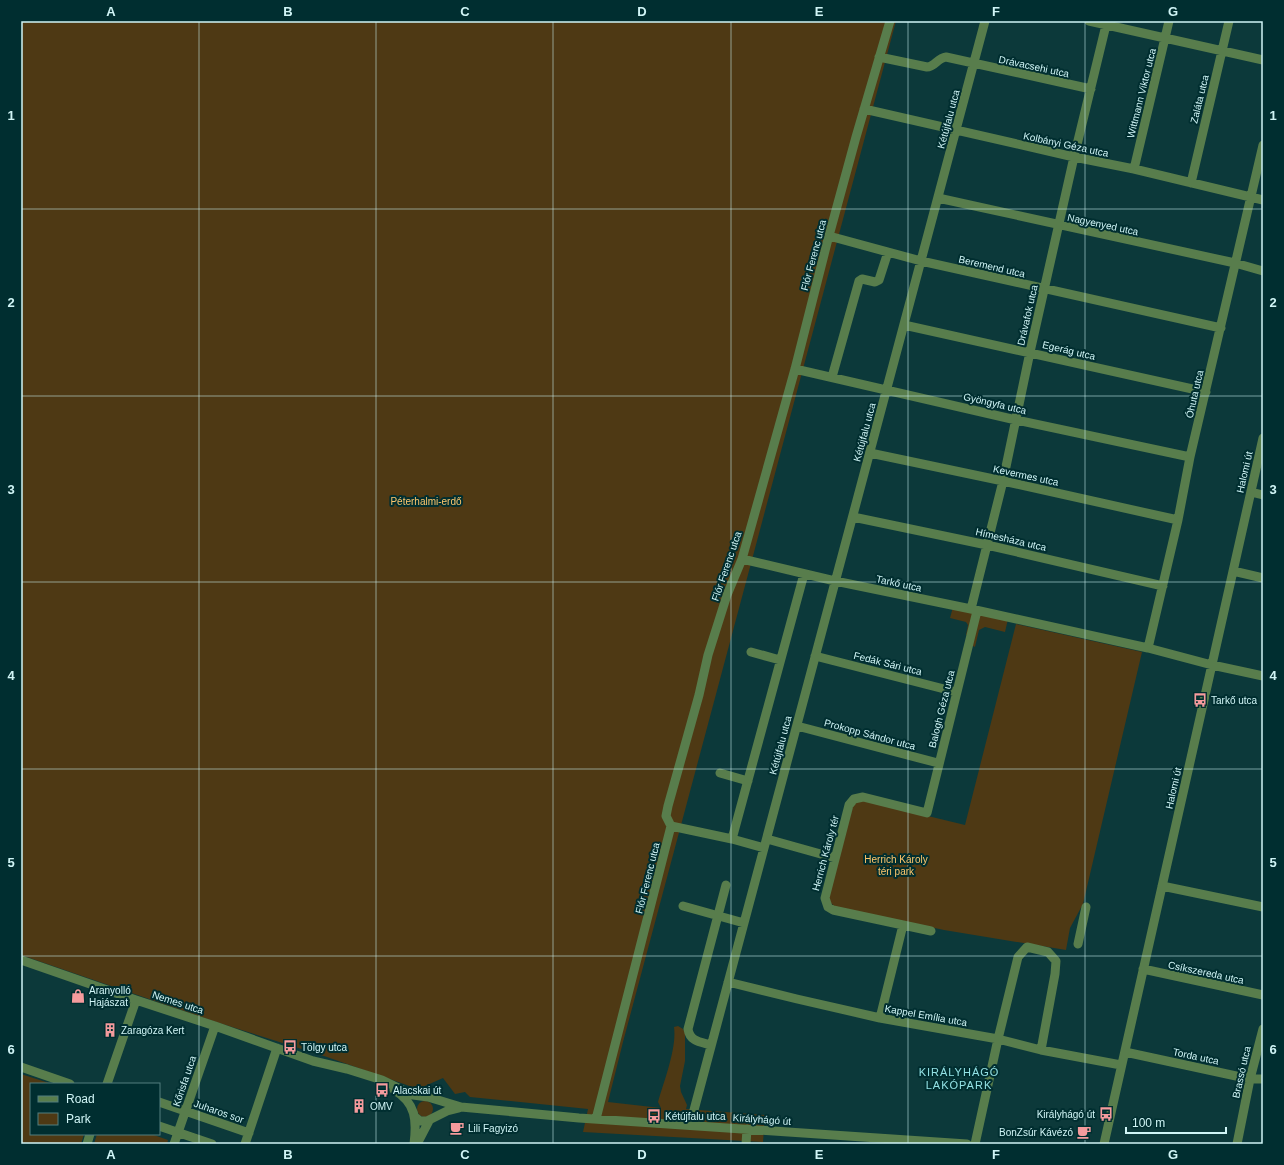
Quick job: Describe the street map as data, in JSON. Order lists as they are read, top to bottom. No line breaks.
{"streets":{"street":["Drávacsehi utca","Wittmann Viktor utca","Zaláta utca","Kétújfalu utca","Kolbányi Géza utca","Nagyenyed utca","Flór Ferenc utca","Beremend utca","Drávafok utca","Egerág utca","Óhuta utca","Gyöngyfa utca","Halomi út","Kevermes utca","Hímesháza utca","Tarkő utca","Fedák Sári utca","Balogh Géza utca","Prokopp Sándor utca","Herrich Károly tér","Csíkszereda utca","Nemes utca","Kappel Emília utca","Torda utca","Brassó utca","Kőrisfa utca","Juharos sor","Királyhágó út"]},"crossings":[["Drávacsehi utca","Kétújfalu utca"],["Drávacsehi utca","Flór Ferenc utca"],["Drávacsehi utca","Drávafok utca"],["Wittmann Viktor utca","Kolbányi Géza utca"],["Zaláta utca","Kolbányi Géza utca"],["Kétújfalu utca","Kolbányi Géza utca"],["Kétújfalu utca","Nagyenyed utca"],["Kétújfalu utca","Beremend utca"],["Kétújfalu utca","Egerág utca"],["Kétújfalu utca","Gyöngyfa utca"],["Kétújfalu utca","Kevermes utca"],["Kétújfalu utca","Hímesháza utca"],["Kétújfalu utca","Tarkő utca"],["Kétújfalu utca","Fedák Sári utca"],["Kétújfalu utca","Prokopp Sándor utca"],["Kétújfalu utca","Kappel Emília utca"],["Kétújfalu utca","Királyhágó út"],["Kolbányi Géza utca","Flór Ferenc utca"],["Kolbányi Géza utca","Drávafok utca"],["Kolbányi Géza utca","Óhuta utca"],["Nagyenyed utca","Drávafok utca"],["Nagyenyed utca","Óhuta utca"],["Flór Ferenc utca","Beremend utca"],["Flór Ferenc utca","Gyöngyfa utca"],["Flór Ferenc utca","Tarkő utca"],["Flór Ferenc utca","Királyhágó út"],["Beremend utca","Drávafok utca"],["Beremend utca","Óhuta utca"],["Drávafok utca","Egerág utca"],["Drávafok utca","Gyöngyfa utca"],["Drávafok utca","Kevermes utca"],["Drávafok utca","Hímesháza utca"],["Drávafok utca","Tarkő utca"],["Drávafok utca","Balogh Géza utca"],["Egerág utca","Óhuta utca"],["Óhuta utca","Gyöngyfa utca"],["Óhuta utca","Kevermes utca"],["Óhuta utca","Hímesháza utca"],["Óhuta utca","Tarkő utca"],["Halomi út","Tarkő utca"],["Halomi út","Csíkszereda utca"],["Halomi út","Kappel Emília utca"],["Halomi út","Torda utca"],["Tarkő utca","Balogh Géza utca"],["Fedák Sári utca","Balogh Géza utca"],["Balogh Géza utca","Prokopp Sándor utca"],["Balogh Géza utca","Herrich Károly tér"],["Nemes utca","Kőrisfa utca"],["Nemes utca","Királyhágó út"],["Torda utca","Brassó utca"],["Kőrisfa utca","Juharos sor"]],"districts":["KIRÁLYHÁGÓ LAKÓPARK"],"parks":["Péterhalmi-erdő","Herrich Károly téri park"],"places":{"bus stop":["Tarkő utca","Tölgy utca","Alacskai út","Királyhágó út","Kétújfalu utca"],"shop":["Aranyolló Hajászat"],"building":["Zaragóza Kert","OMV"],"cafe":["Lili Fagyizó","BonZsúr Kávézó"]},"legend":["Road","Park"],"scale_bar":"100 m","grid":{"columns":["A","B","C","D","E","F","G"],"rows":["1","2","3","4","5","6"]}}
